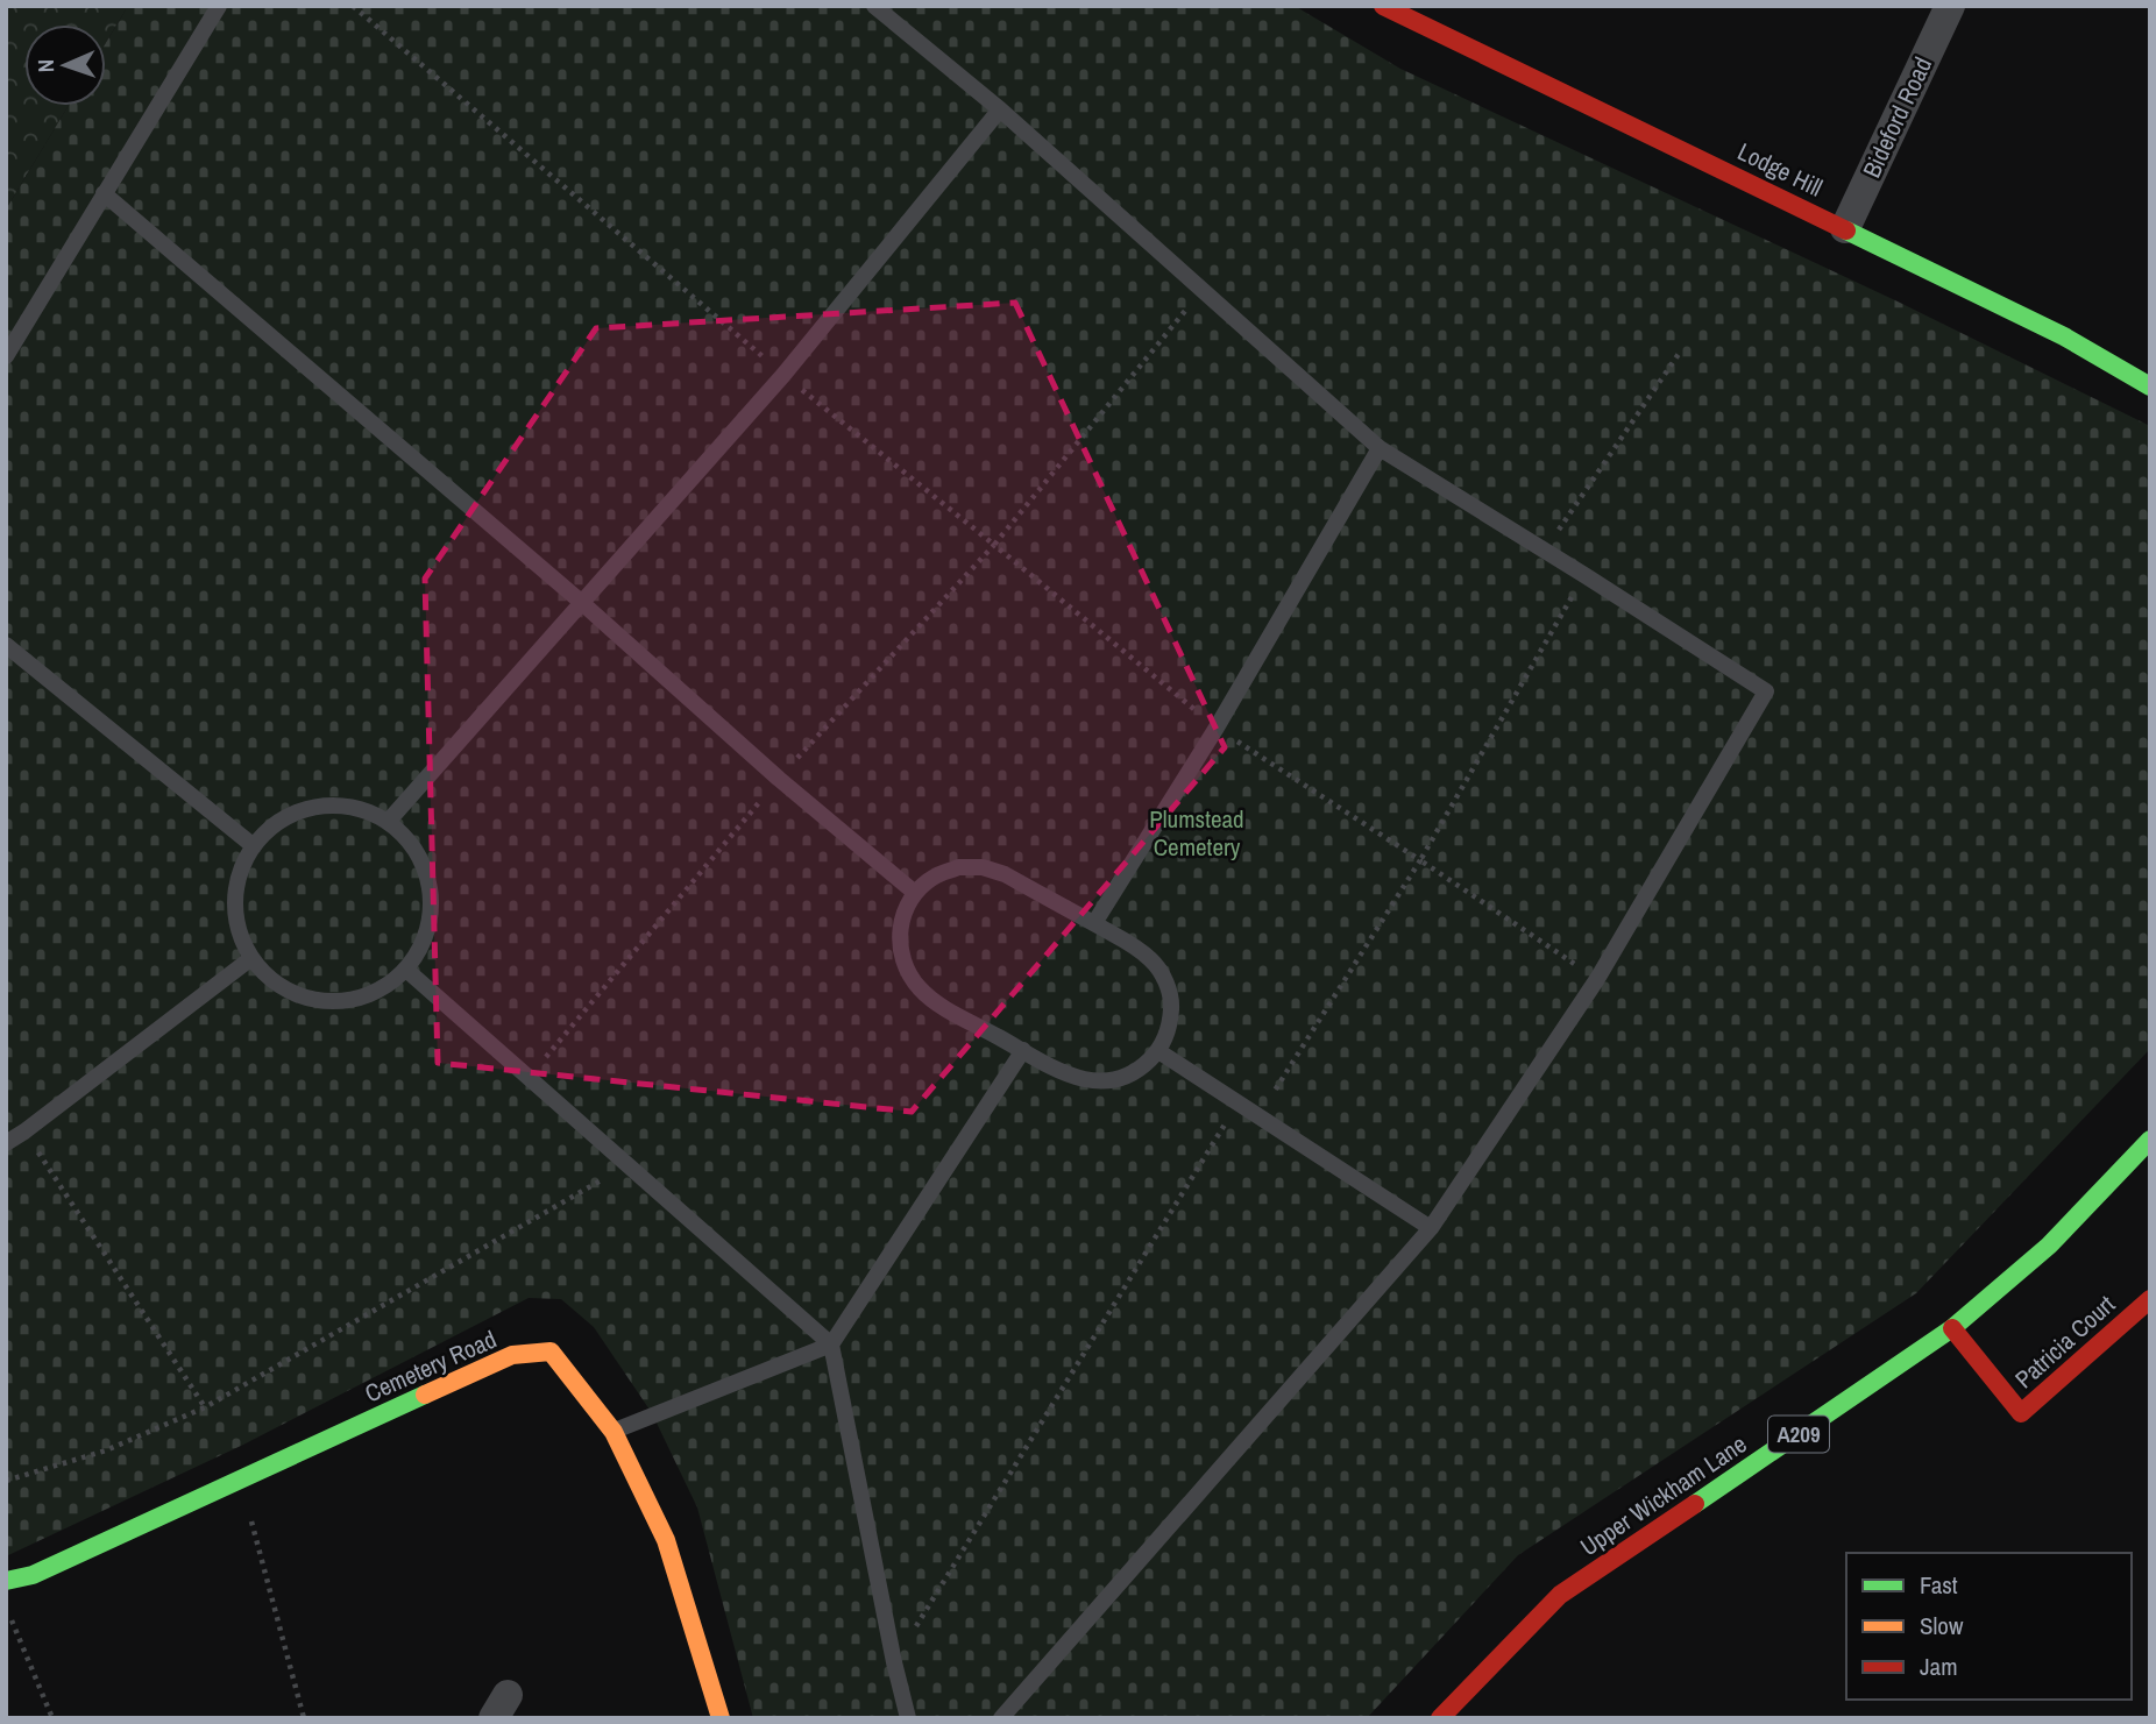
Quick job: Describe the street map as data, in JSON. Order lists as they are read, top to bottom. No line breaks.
{"streets":{"street":["Bideford Road","Lodge Hill","Patricia Court","Cemetery Road","A209","Upper Wickham Lane"]},"crossings":[["Bideford Road","Lodge Hill"],["Patricia Court","Upper Wickham Lane"]],"parks":["Plumstead Cemetery"],"legend":["Fast","Slow","Jam"],"north":"left"}
